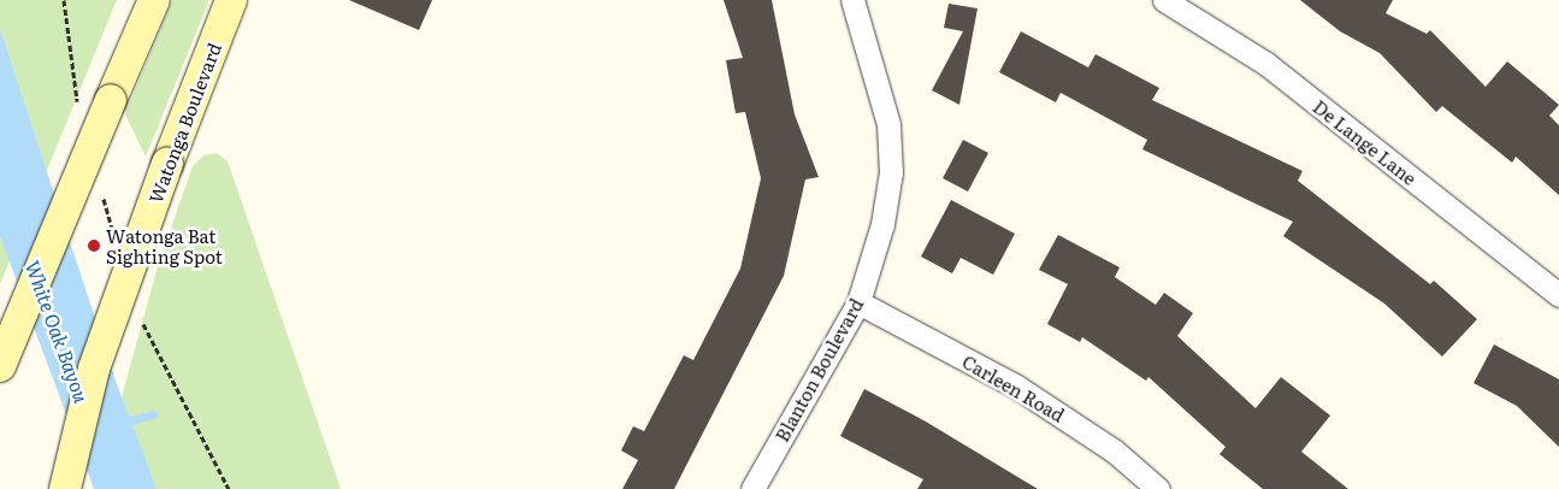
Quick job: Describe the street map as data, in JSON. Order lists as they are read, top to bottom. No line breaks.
{"streets":{"main road":["Watonga Boulevard"],"street":["De Lange Lane","Blanton Boulevard","Carleen Road"]},"crossings":[["Blanton Boulevard","Carleen Road"]],"water":["White Oak Bayou"],"places":["Watonga Bat Sighting Spot"]}
